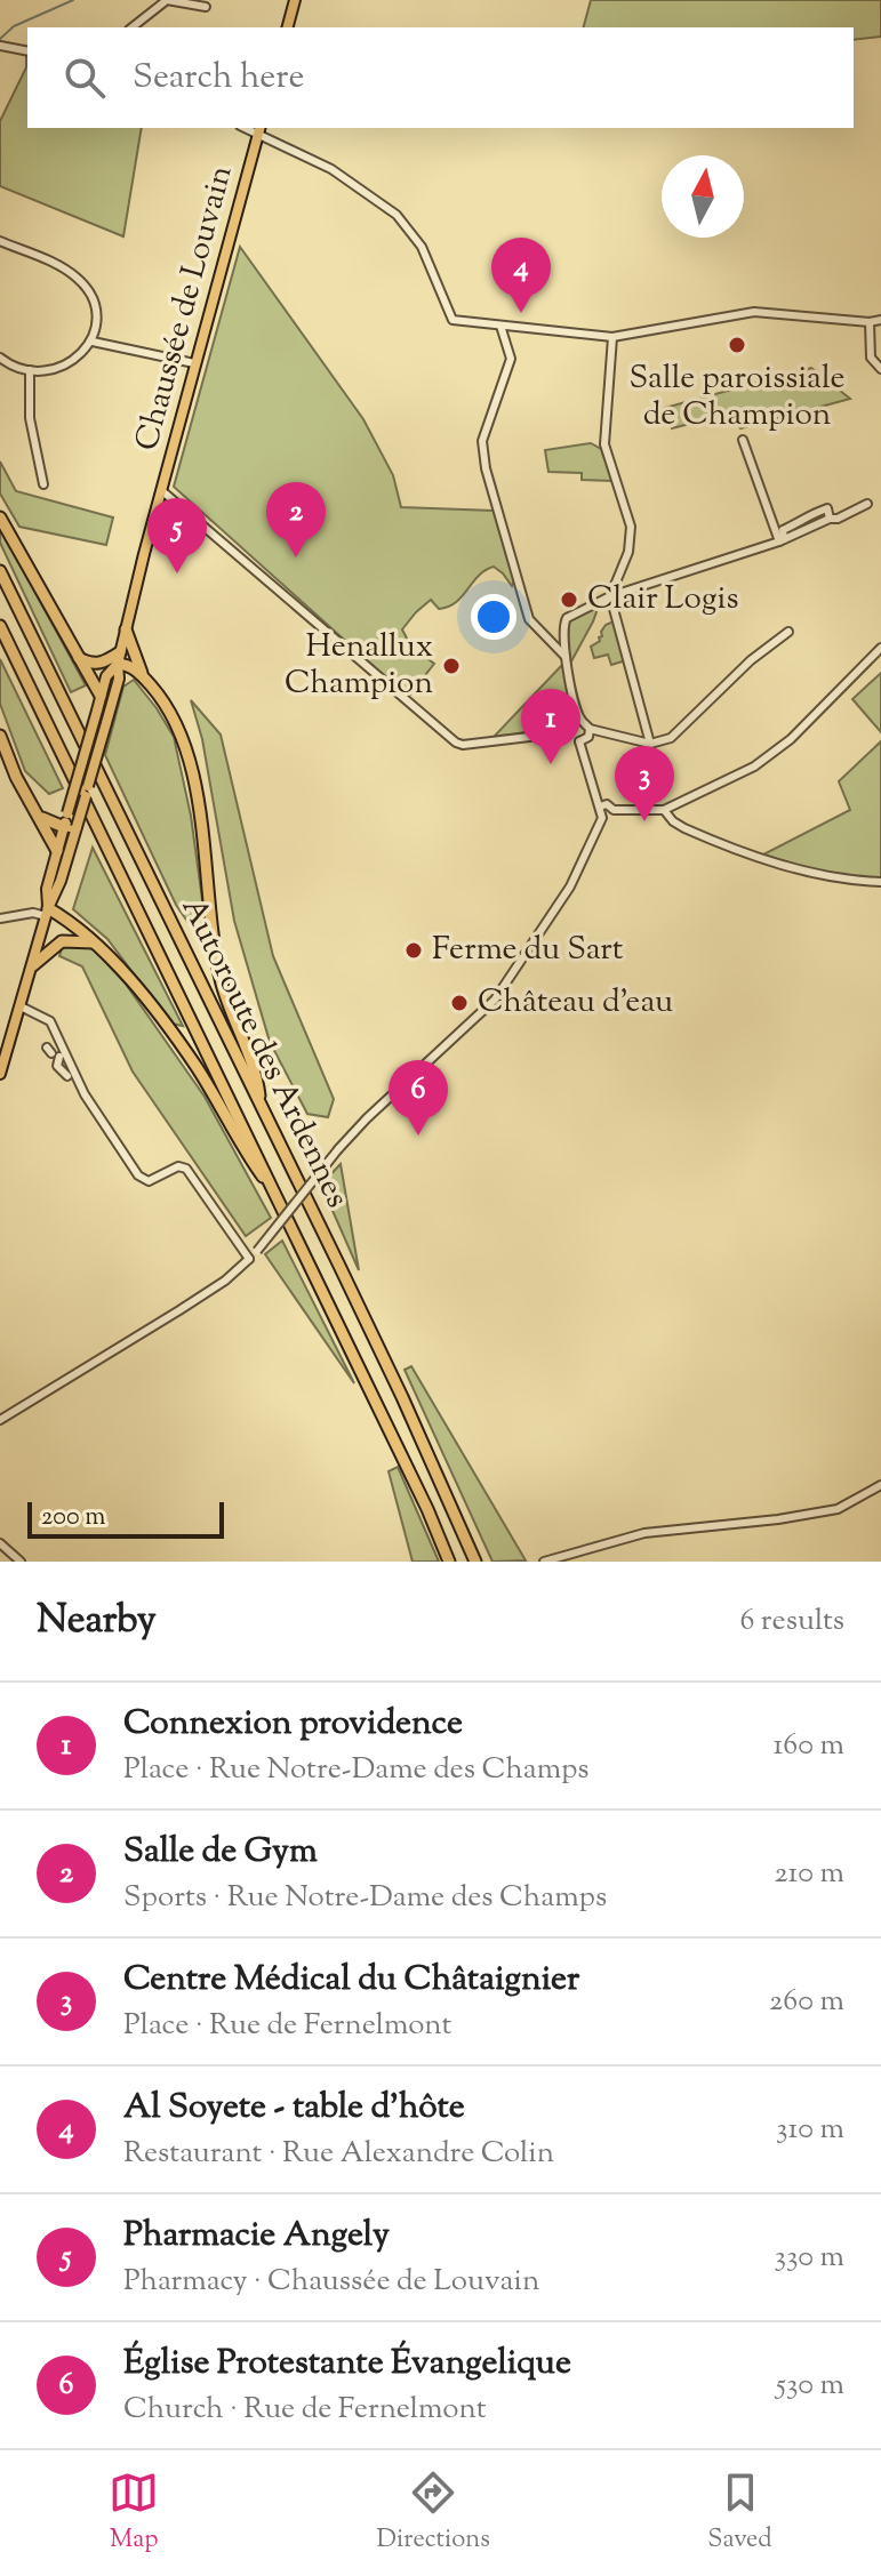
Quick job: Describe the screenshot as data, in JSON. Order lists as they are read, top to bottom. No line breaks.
{"streets":{"highway":["Autoroute des Ardennes"],"main road":["Chaussée de Louvain"]},"places":["Salle paroissiale de Champion","Clair Logis","Henallux Champion","Ferme du Sart","Château d'eau"],"scale_bar":"200 m","north":"top","page":{"search":"Search here","pins":["4","2","5","1","3","6"],"scale":"200 m","heading":["Nearby","6 results"],"list":[{"mark":"1","name":"Connexion providence","note":"Place · Rue Notre-Dame des Champs","value":"160 m"},{"mark":"2","name":"Salle de Gym","note":"Sports · Rue Notre-Dame des Champs","value":"210 m"},{"mark":"3","name":"Centre Médical du Châtaignier","note":"Place · Rue de Fernelmont","value":"260 m"},{"mark":"4","name":"Al Soyete - table d'hôte","note":"Restaurant · Rue Alexandre Colin","value":"310 m"},{"mark":"5","name":"Pharmacie Angely","note":"Pharmacy · Chaussée de Louvain","value":"330 m"},{"mark":"6","name":"Église Protestante Évangelique","note":"Church · Rue de Fernelmont","value":"530 m"}],"nav":["Map","Directions","Saved"]}}
